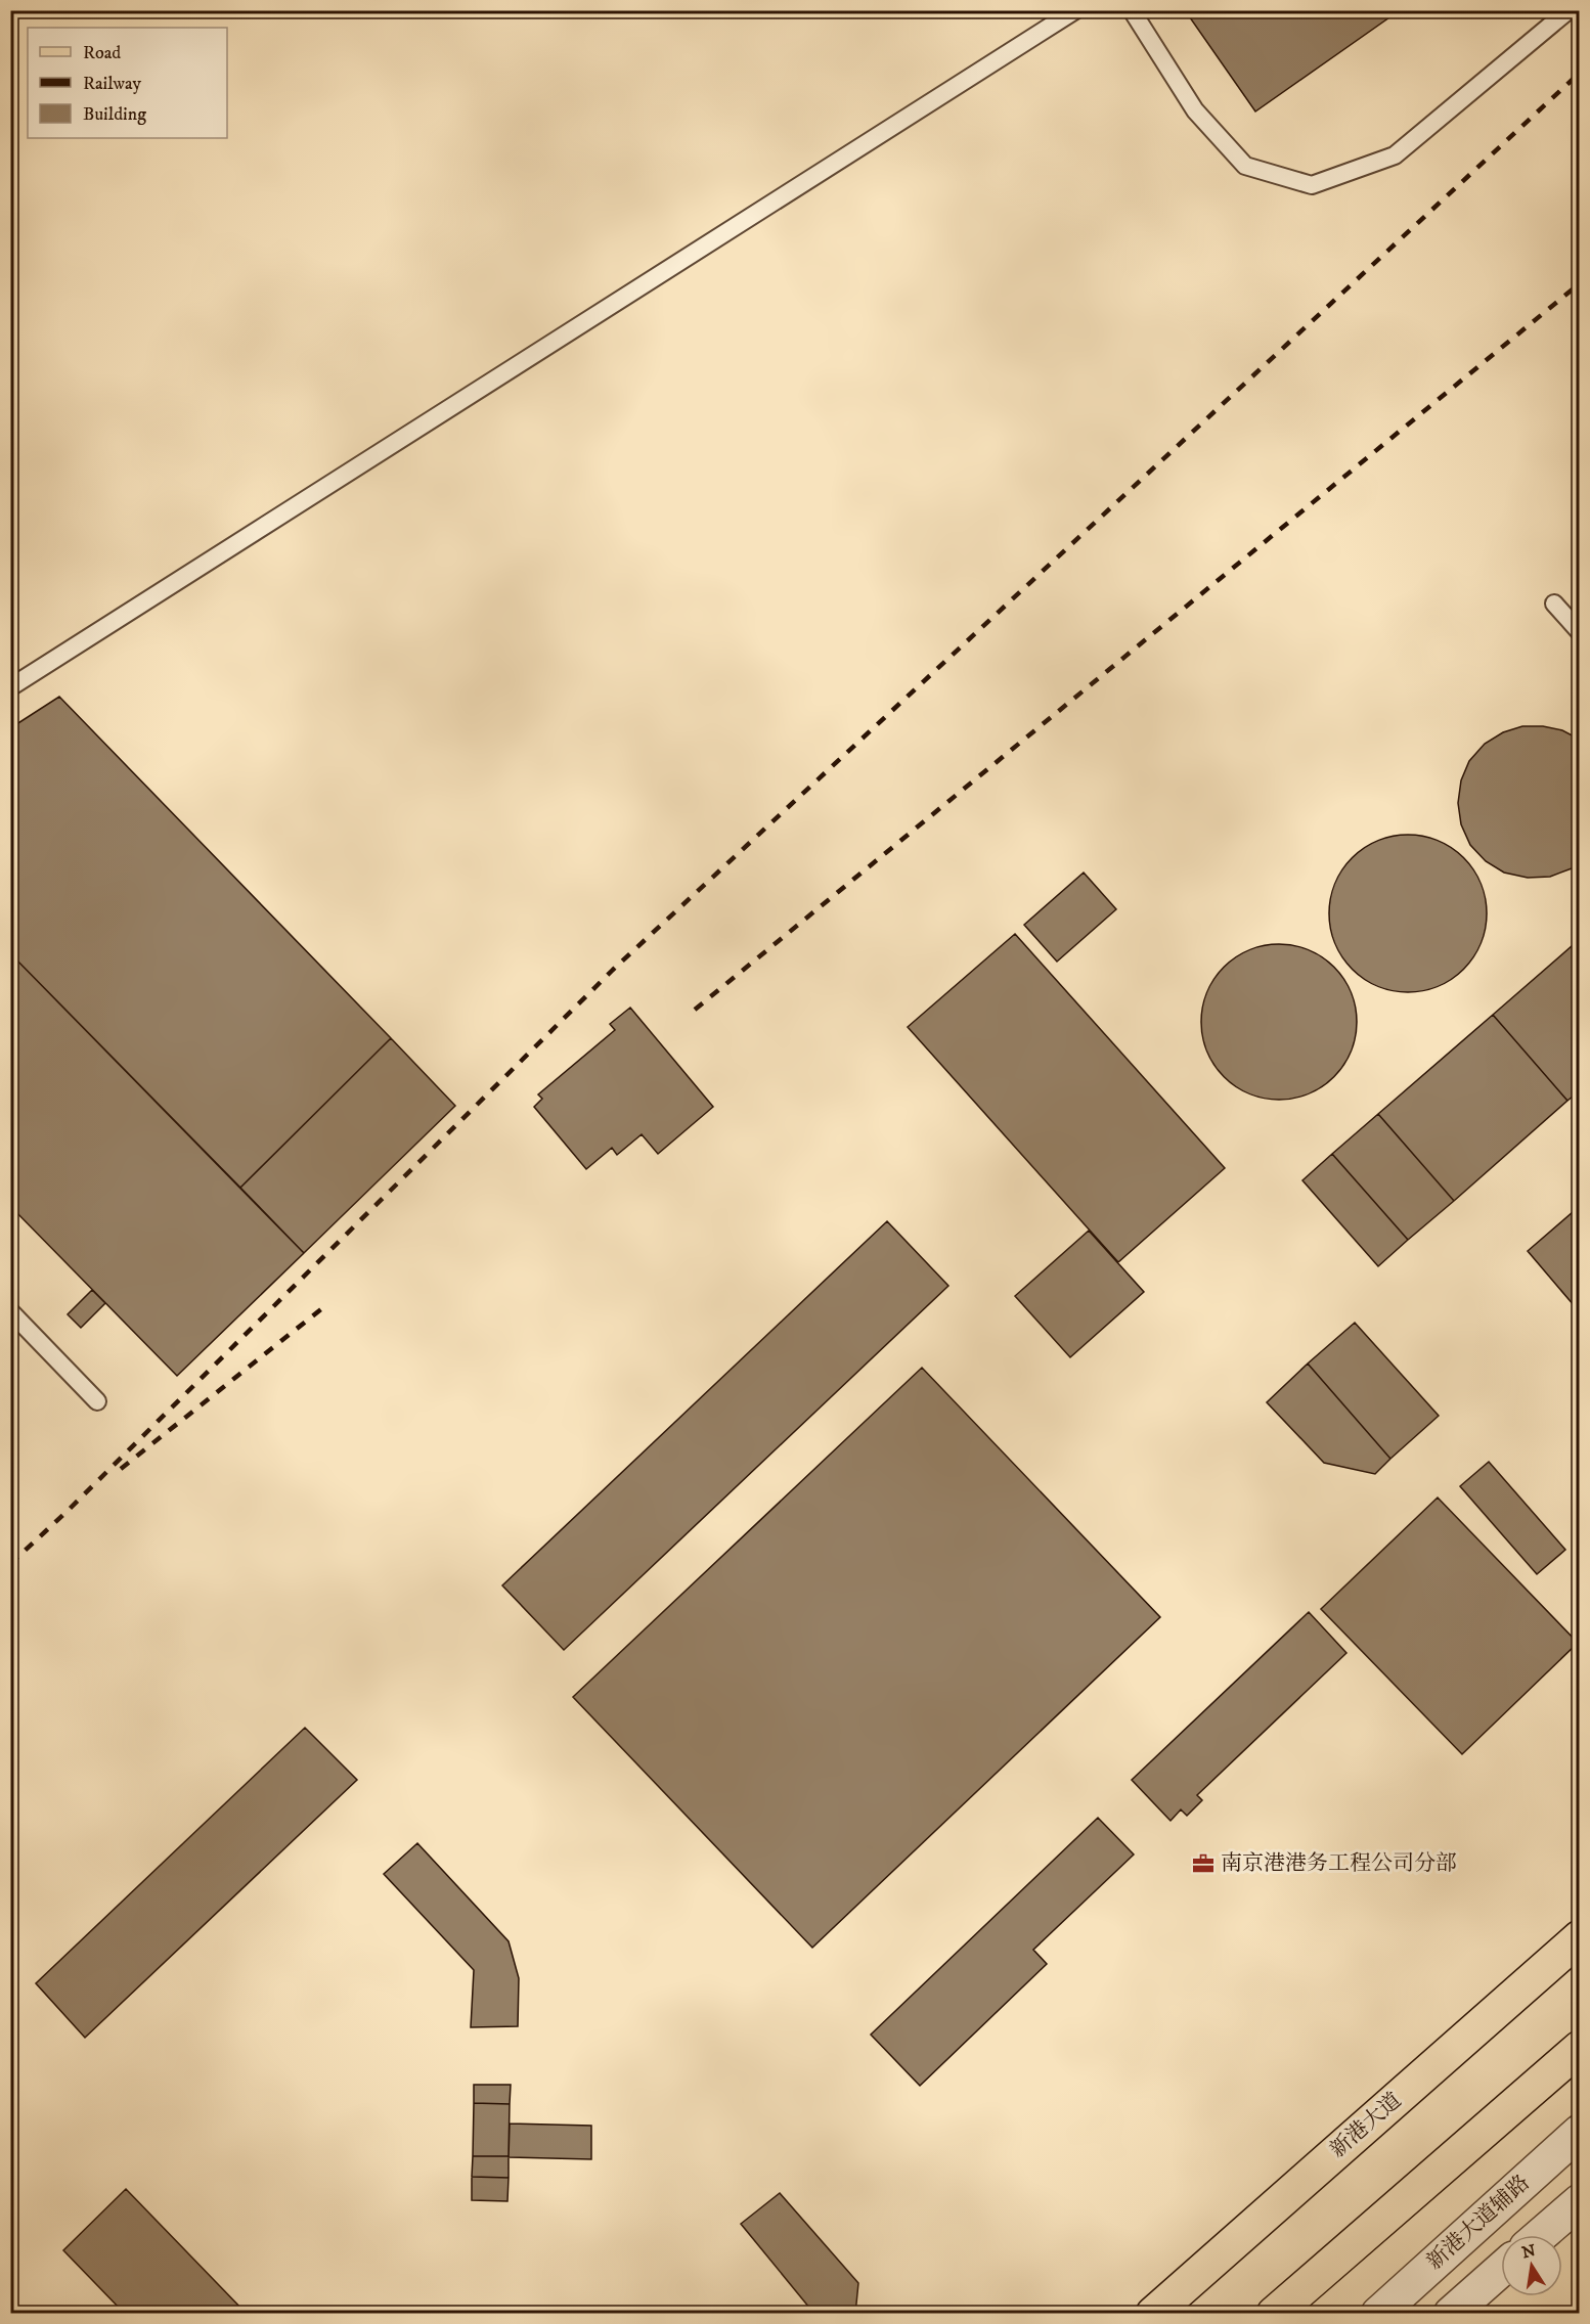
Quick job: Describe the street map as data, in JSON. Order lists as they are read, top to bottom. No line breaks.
{"streets":{"main road":["新港大道"],"street":["新港大道辅路"]},"places":{"office":["南京港港务工程公司分部"]},"legend":["Road","Railway","Building"],"north":"top"}
